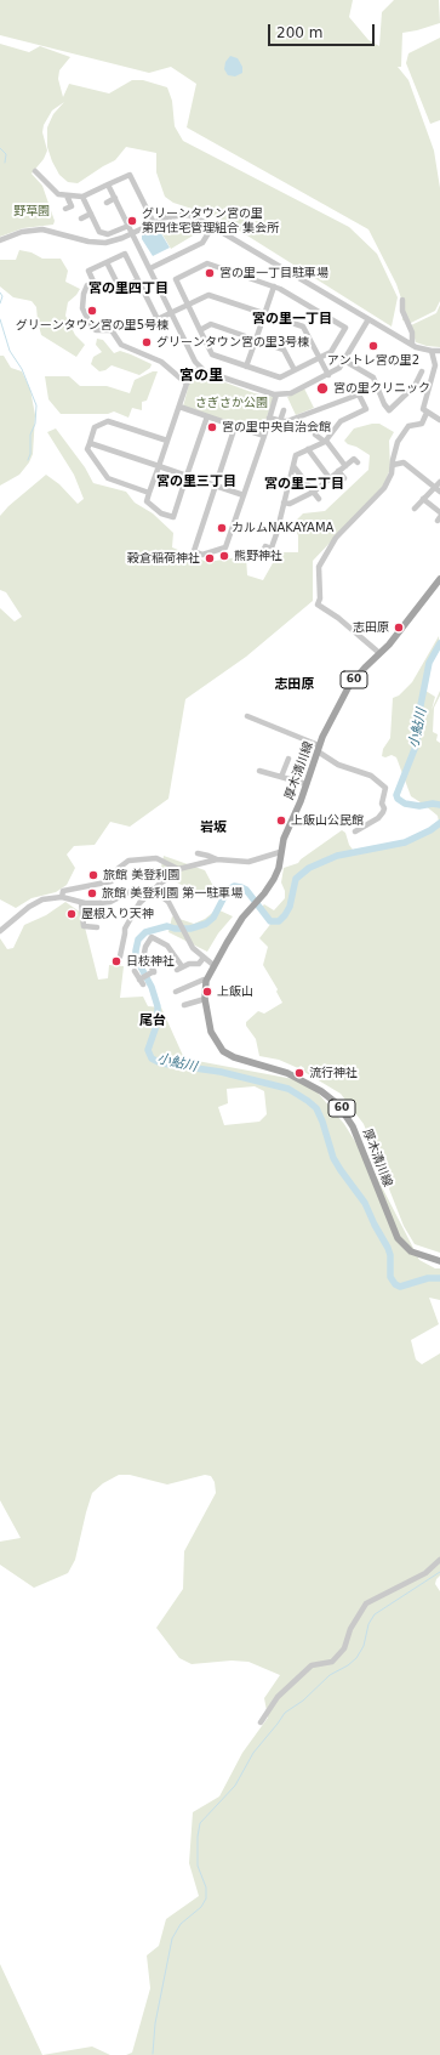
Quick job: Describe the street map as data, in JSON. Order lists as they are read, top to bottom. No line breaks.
{"streets":{"main road":["60","厚木清川線"]},"crossings":[["60","厚木清川線"]],"districts":["宮の里四丁目","宮の里一丁目","宮の里","宮の里三丁目","宮の里二丁目","志田原","岩坂","尾台"],"water":["小鮎川"],"parks":["野草園","さぎさか公園"],"places":["グリーンタウン宮の里 第四住宅管理組合 集会所","宮の里一丁目駐車場","グリーンタウン宮の里5号棟","グリーンタウン宮の里3号棟","アントレ宮の里2","宮の里クリニック","宮の里中央自治会館","カルムNAKAYAMA","熊野神社","穀倉稲荷神社","志田原","上飯山公民館","旅館 美登利園","旅館 美登利園 第一駐車場","屋根入り天神","日枝神社","上飯山","流行神社"],"scale_bar":"200 m"}
